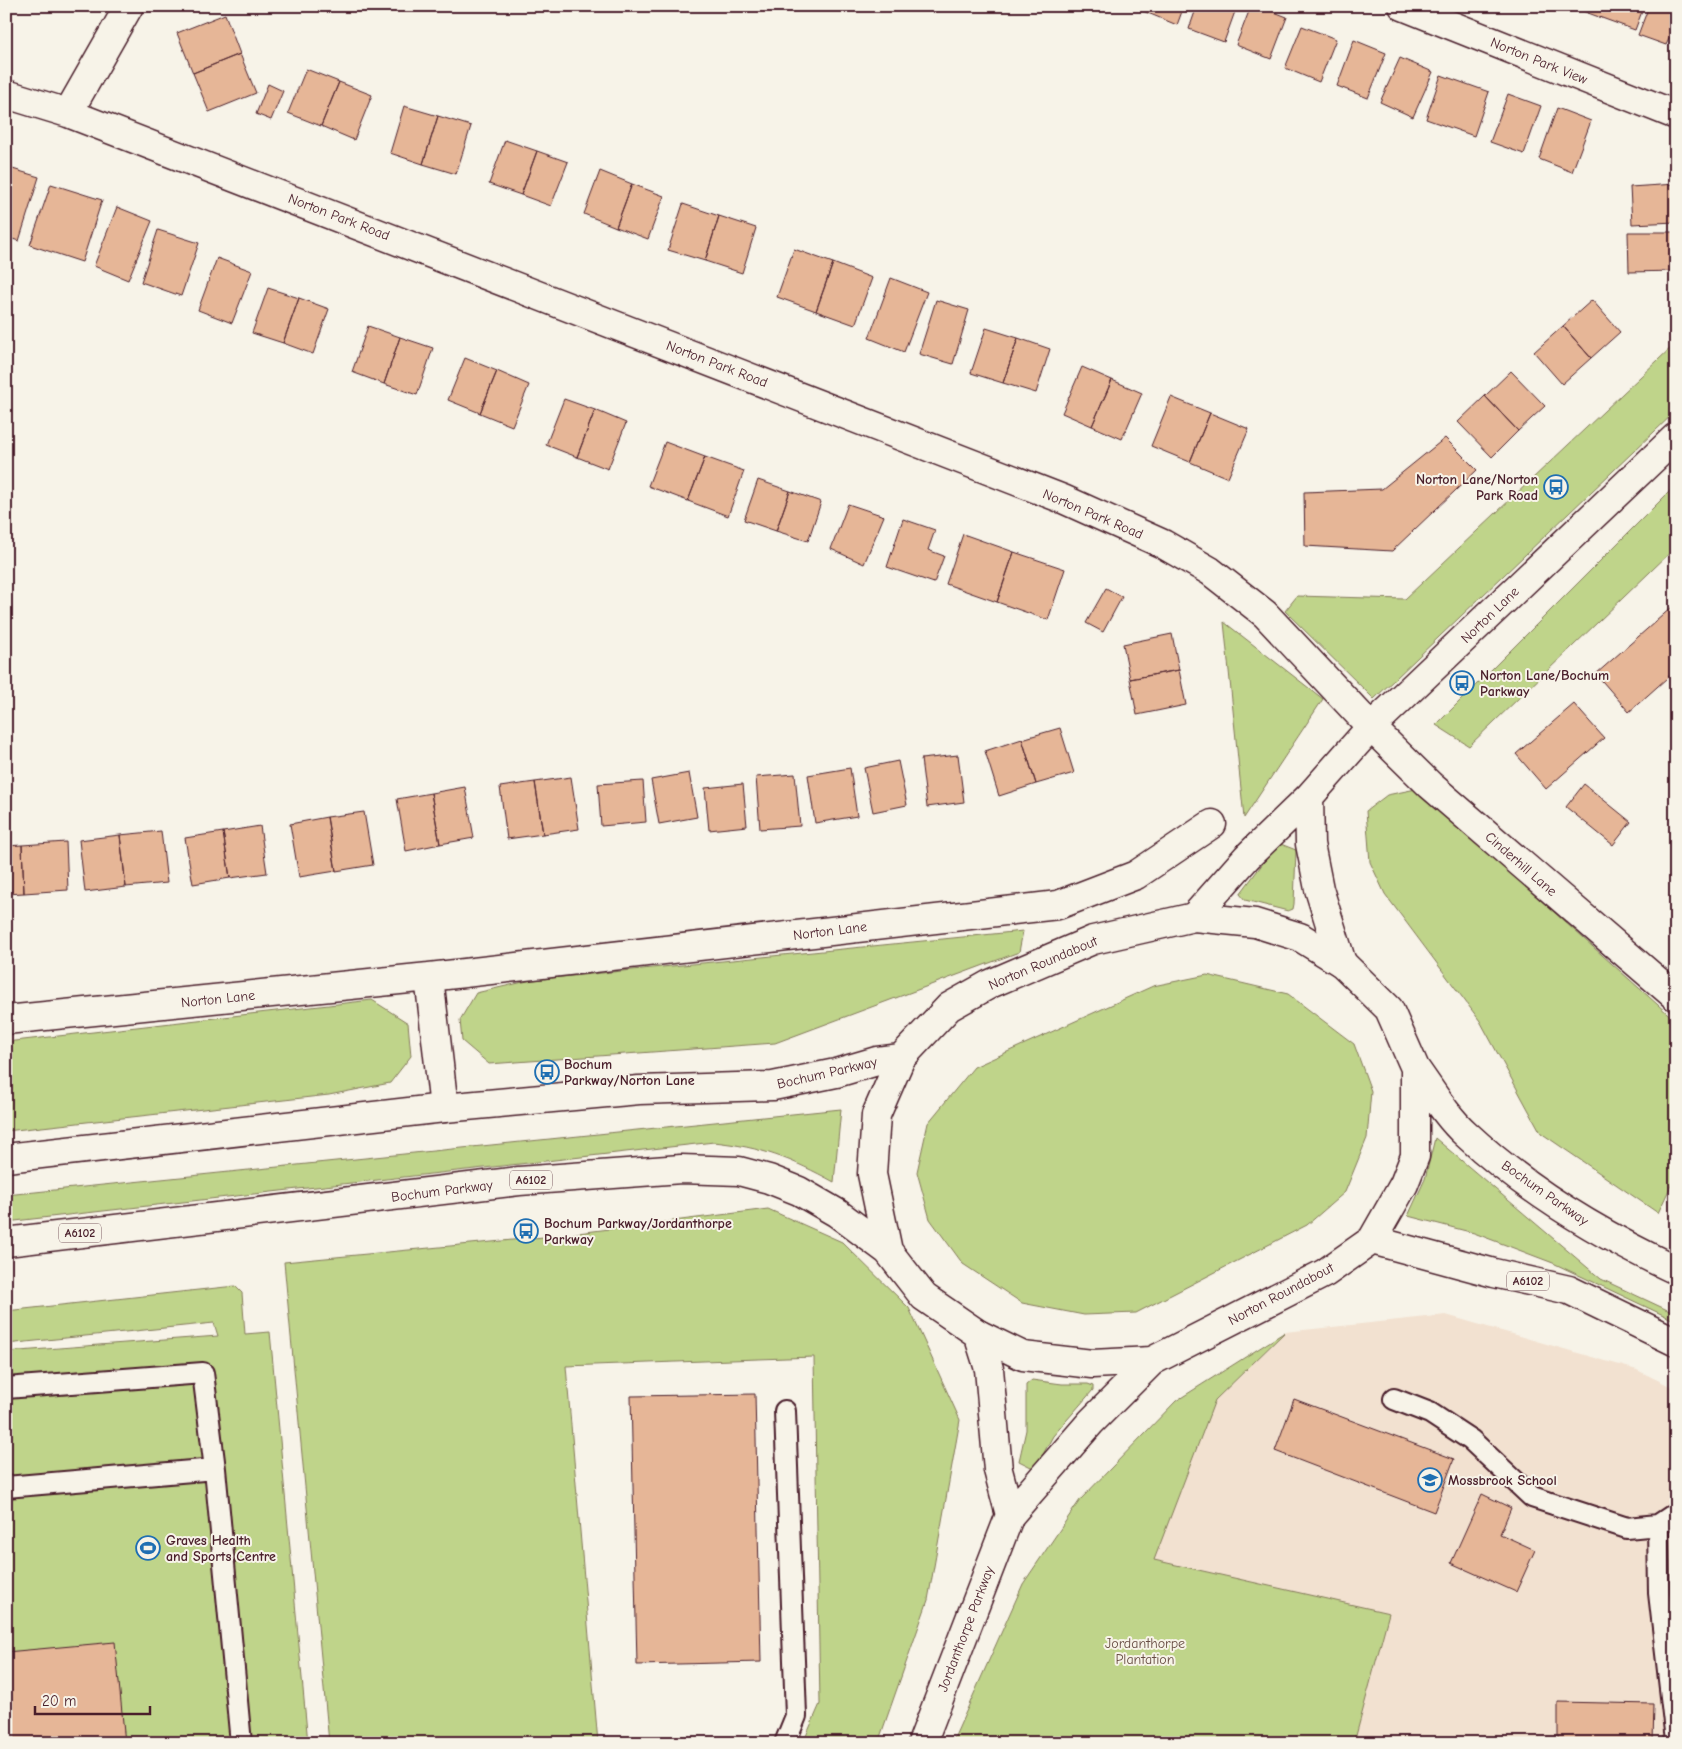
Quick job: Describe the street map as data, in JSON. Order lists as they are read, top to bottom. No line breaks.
{"streets":{"main road":["Norton Park View","Norton Park Road","Norton Lane","Cinderhill Lane","Norton Roundabout","Bochum Parkway","A6102","Jordanthorpe Parkway"]},"crossings":[["Norton Park Road","Norton Lane"],["Norton Park Road","Cinderhill Lane"],["Norton Lane","Cinderhill Lane"],["Norton Lane","Norton Roundabout"],["Norton Roundabout","Bochum Parkway"],["Norton Roundabout","A6102"],["Norton Roundabout","Jordanthorpe Parkway"]],"parks":["Jordanthorpe Plantation"],"places":{"bus stop":["Norton Lane/Norton Park Road","Norton Lane/Bochum Parkway","Bochum Parkway/Norton Lane","Bochum Parkway/Jordanthorpe Parkway"],"school or university":["Mossbrook School"],"sports":["Graves Health and Sports Centre"]},"scale_bar":"20 m"}
